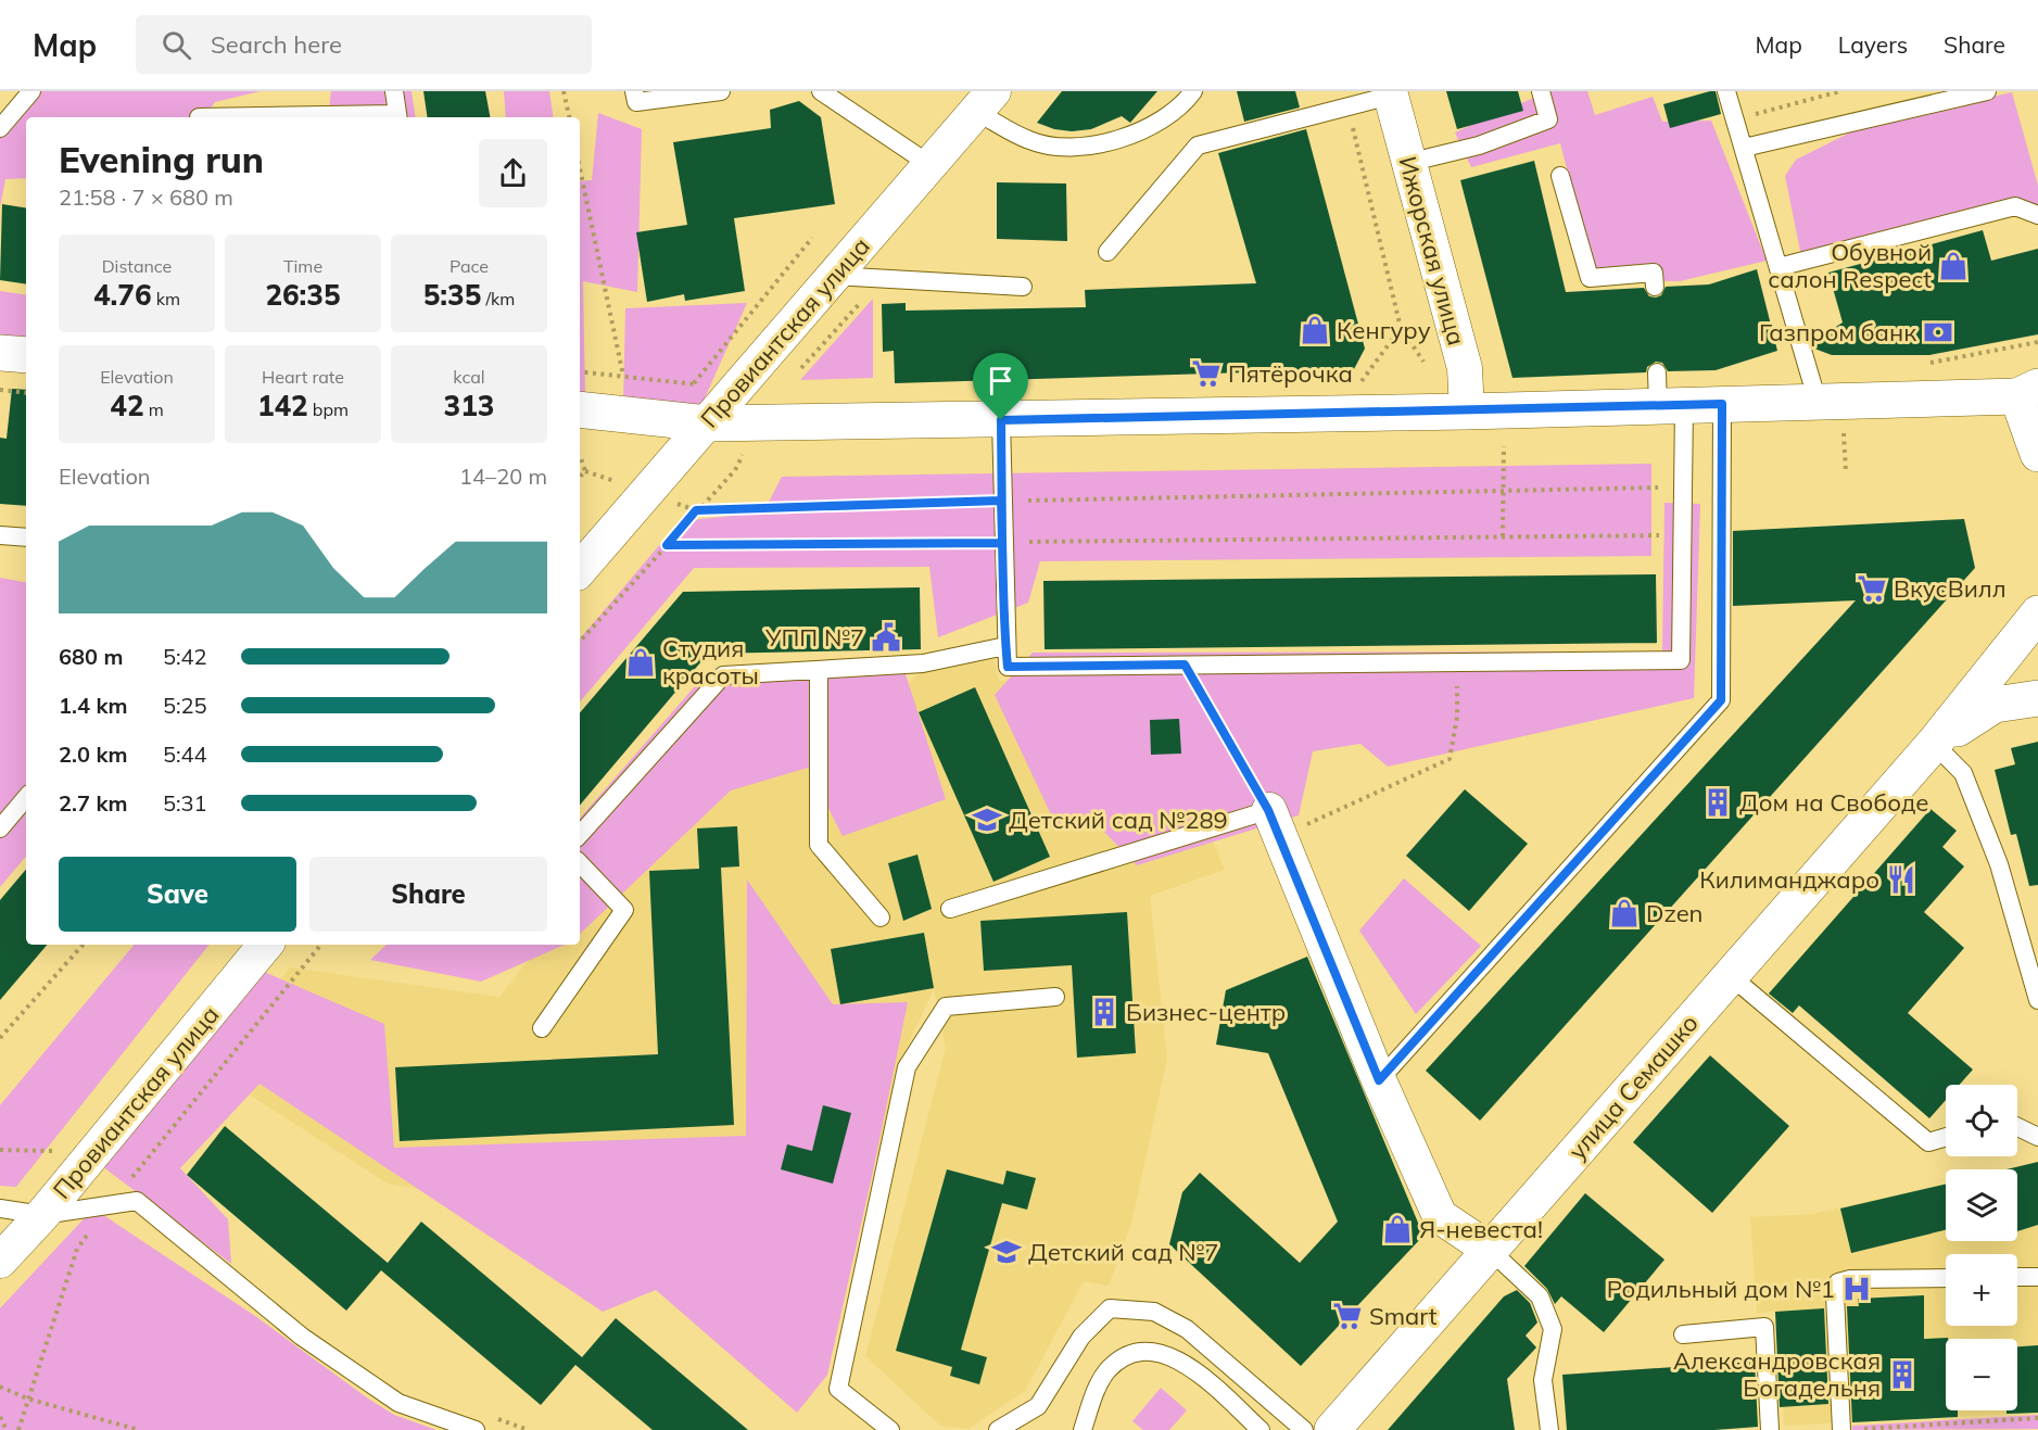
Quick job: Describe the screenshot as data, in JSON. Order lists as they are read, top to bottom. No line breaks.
{"streets":{"street":["Ижорская улица","Провиантская улица","улица Семашко"]},"places":{"shop":["Обувной салон Respect","Кенгуру","Студия красоты","Dzen","Я-невеста!"],"bank":["Газпром банк"],"supermarket":["Пятёрочка","ВкусВилл","Smart"],"public building":["УПП №7"],"building":["Дом на Свободе","Бизнес-центр","Александровская Богадельня"],"school or university":["Детский сад №289","Детский сад №7"],"restaurant":["Килиманджаро"],"hospital":["Родильный дом №1"]},"page":{"header":"Map","search":"Search here","nav":["Map","Layers","Share"],"heading":["Evening run","21:58 · 7 × 680 m"],"stats":[["Distance","4.76 km"],["Time","26:35"],["Pace","5:35 /km"],["Elevation","42 m"],["Heart rate","142 bpm"],["kcal","313"]],"chart":["Elevation","14–20 m"],"list":[{"name":"680 m","note":"5:42"},{"name":"1.4 km","note":"5:25"},{"name":"2.0 km","note":"5:44"},{"name":"2.7 km","note":"5:31"}],"buttons":["Save","Share"],"map_buttons":["+","−"]}}
